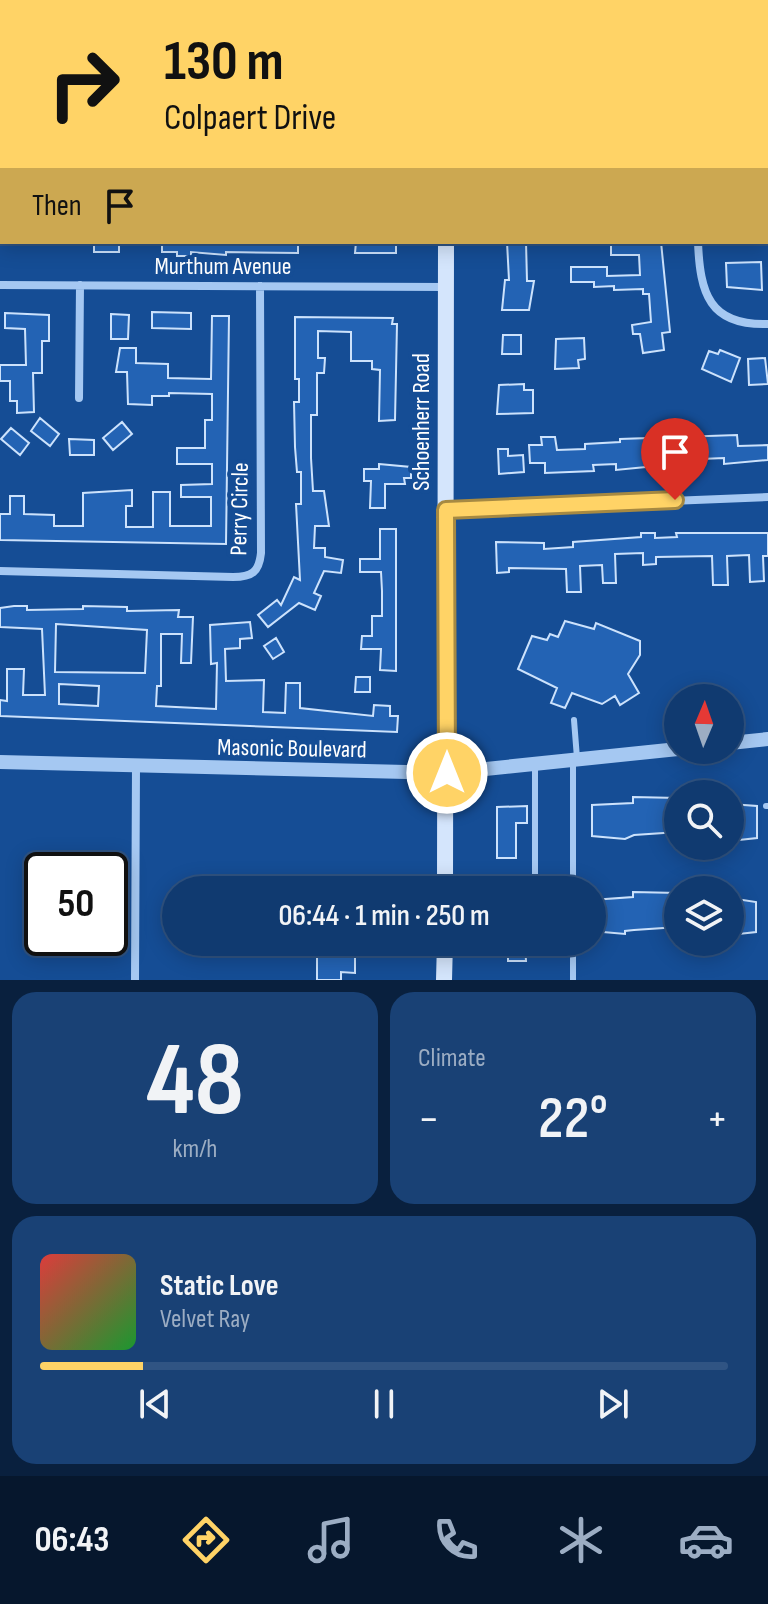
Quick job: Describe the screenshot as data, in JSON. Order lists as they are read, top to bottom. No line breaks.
{"streets":{"main road":["Schoenherr Road"],"street":["Murthum Avenue","Perry Circle","Masonic Boulevard"]},"crossings":[["Murthum Avenue","Schoenherr Road"],["Murthum Avenue","Perry Circle"],["Schoenherr Road","Masonic Boulevard"]],"north":"top","page":{"turn":["130 m","Colpaert Drive"],"then":"Then","limit":"50","trip":"06:44 · 1 min · 250 m","tile":[["48","km/h"],"Climate"],"heat":["−","22°","+"],"song":["Static Love","Velvet Ray"],"tabs":"06:43"}}
